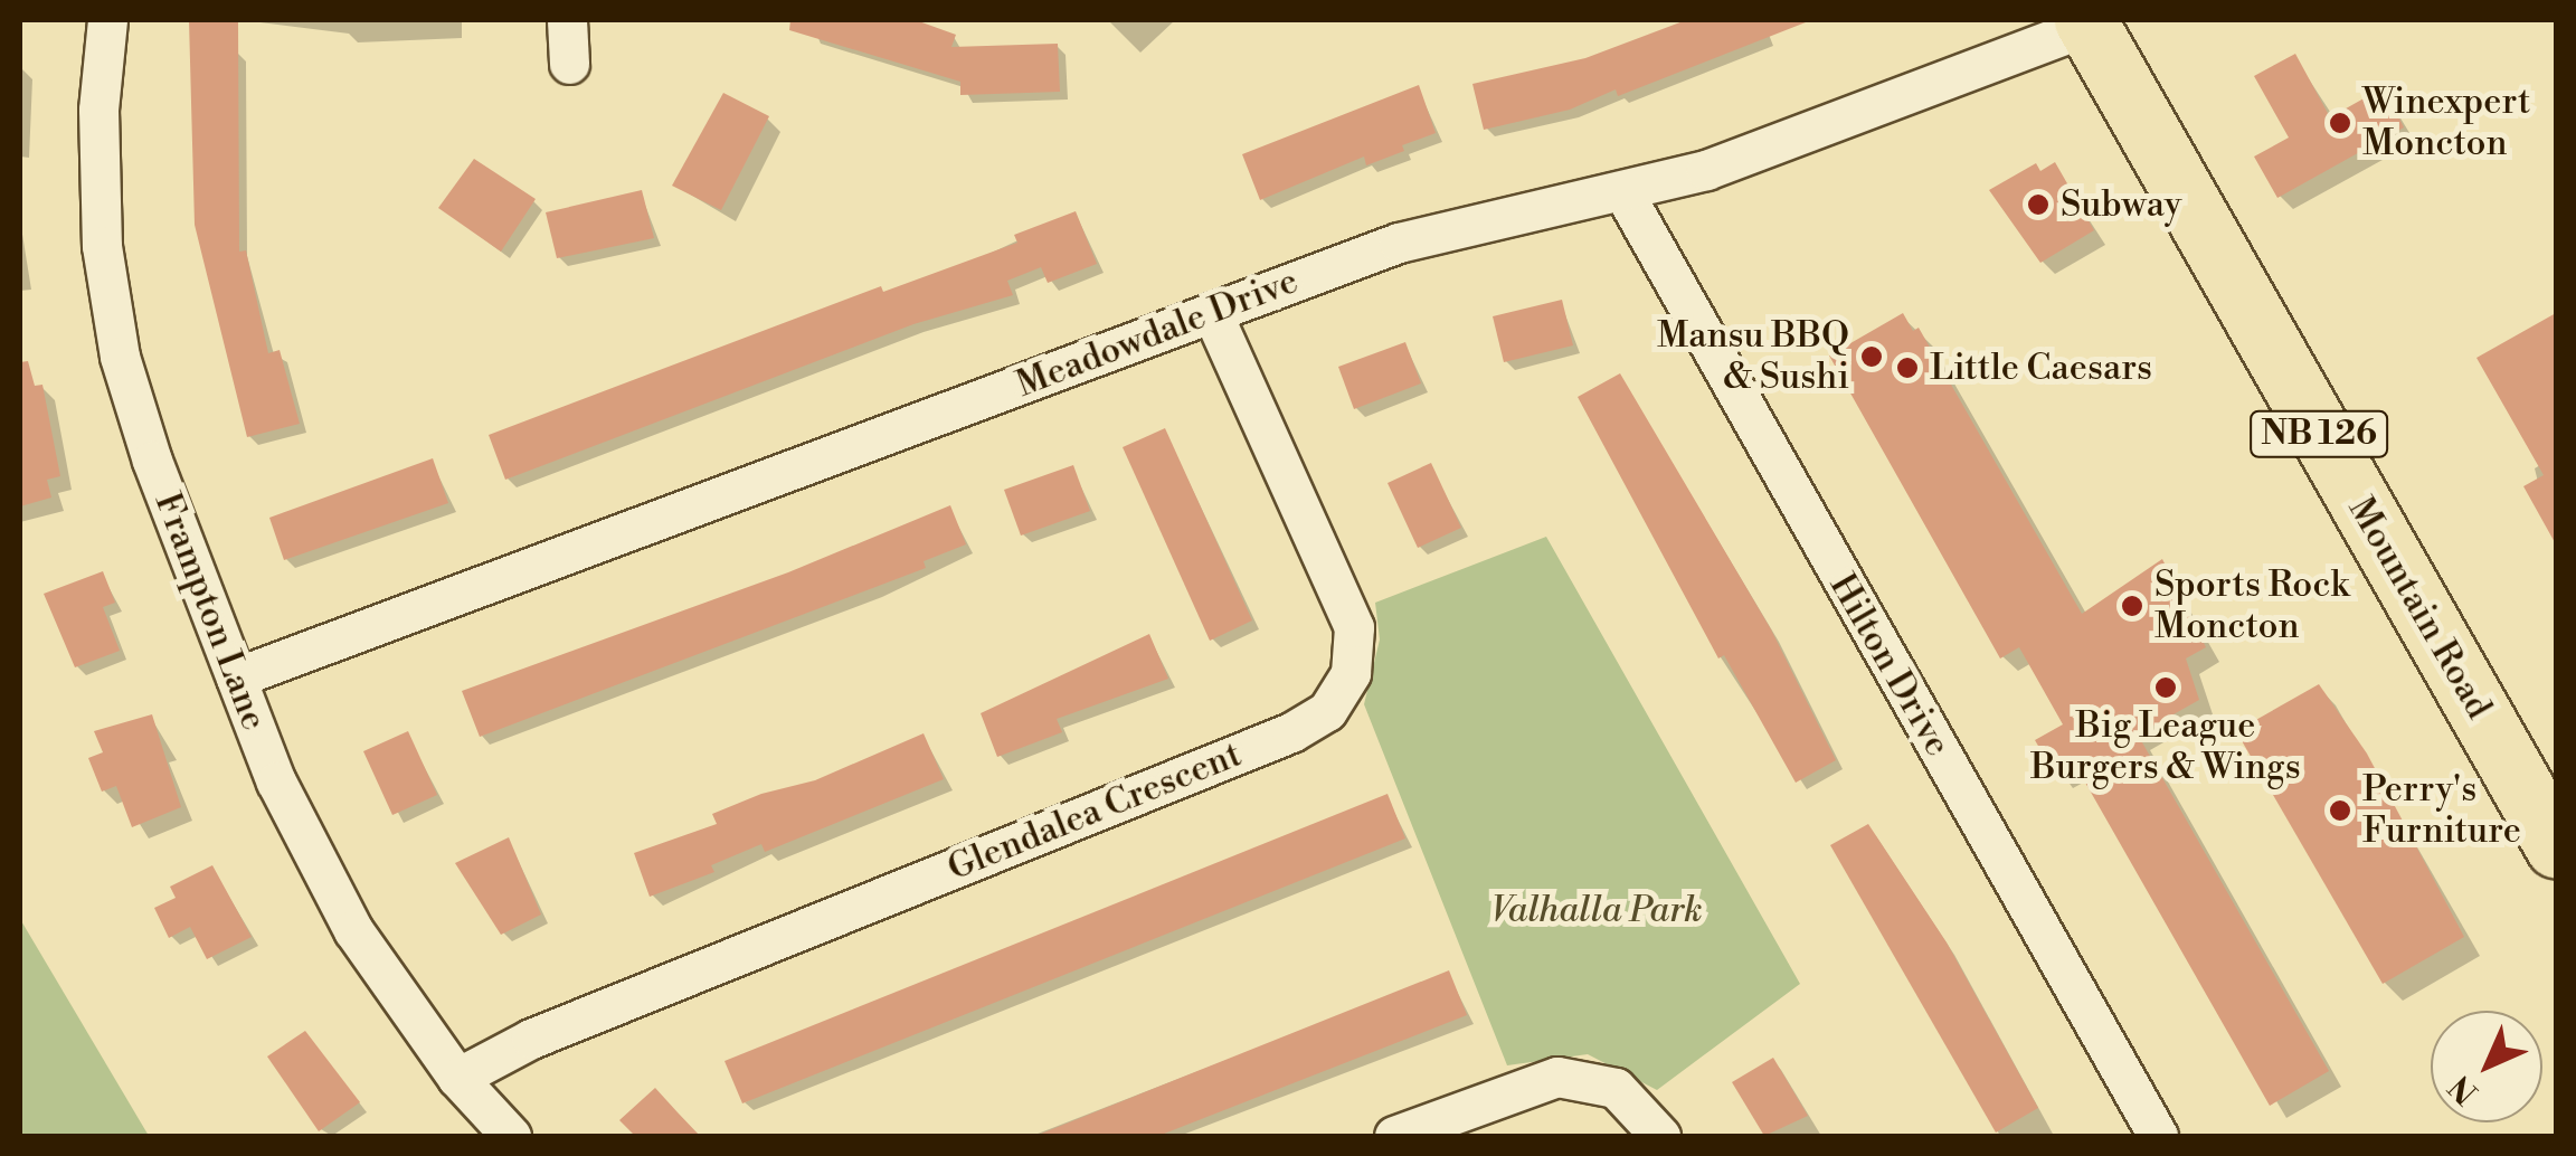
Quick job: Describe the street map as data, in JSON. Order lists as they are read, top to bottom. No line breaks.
{"streets":{"main road":["NB 126","Mountain Road"],"street":["Meadowdale Drive","Frampton Lane","Hilton Drive","Glendalea Crescent"]},"crossings":[["Meadowdale Drive","Mountain Road"],["Meadowdale Drive","Frampton Lane"],["Meadowdale Drive","Hilton Drive"],["Meadowdale Drive","Glendalea Crescent"],["Frampton Lane","Glendalea Crescent"]],"parks":["Valhalla Park"],"places":["Winexpert Moncton","Subway","Mansu BBQ & Sushi","Little Caesars","Sports Rock Moncton","Big League Burgers & Wings","Perry's Furniture"],"north":"bottom left"}
